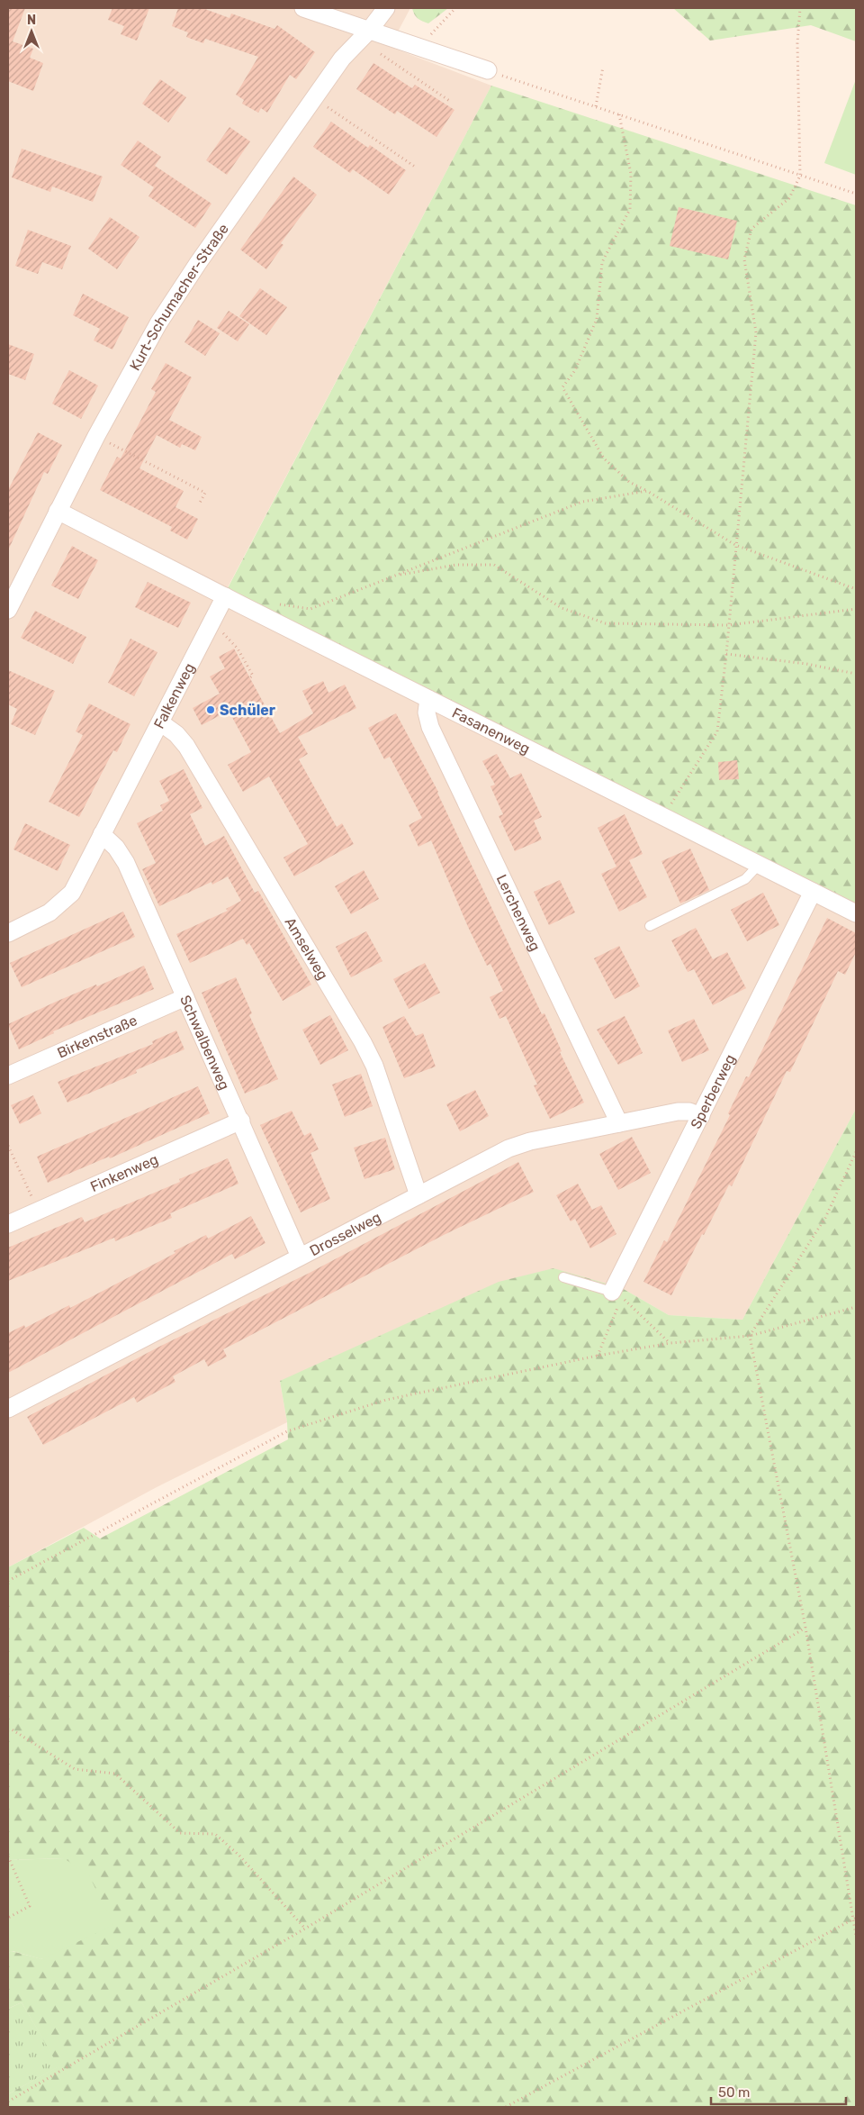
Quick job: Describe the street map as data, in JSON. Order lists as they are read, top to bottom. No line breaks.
{"streets":{"street":["Kurt-Schumacher-Straße","Falkenweg","Fasanenweg","Lerchenweg","Amselweg","Birkenstraße","Schwalbenweg","Sperberweg","Finkenweg","Drosselweg"]},"crossings":[["Falkenweg","Fasanenweg"],["Falkenweg","Amselweg"],["Falkenweg","Schwalbenweg"],["Fasanenweg","Lerchenweg"],["Fasanenweg","Sperberweg"],["Lerchenweg","Drosselweg"],["Amselweg","Drosselweg"],["Birkenstraße","Schwalbenweg"],["Schwalbenweg","Finkenweg"],["Schwalbenweg","Drosselweg"],["Sperberweg","Drosselweg"]],"places":["Schüler"],"scale_bar":"50 m","north":"top"}
